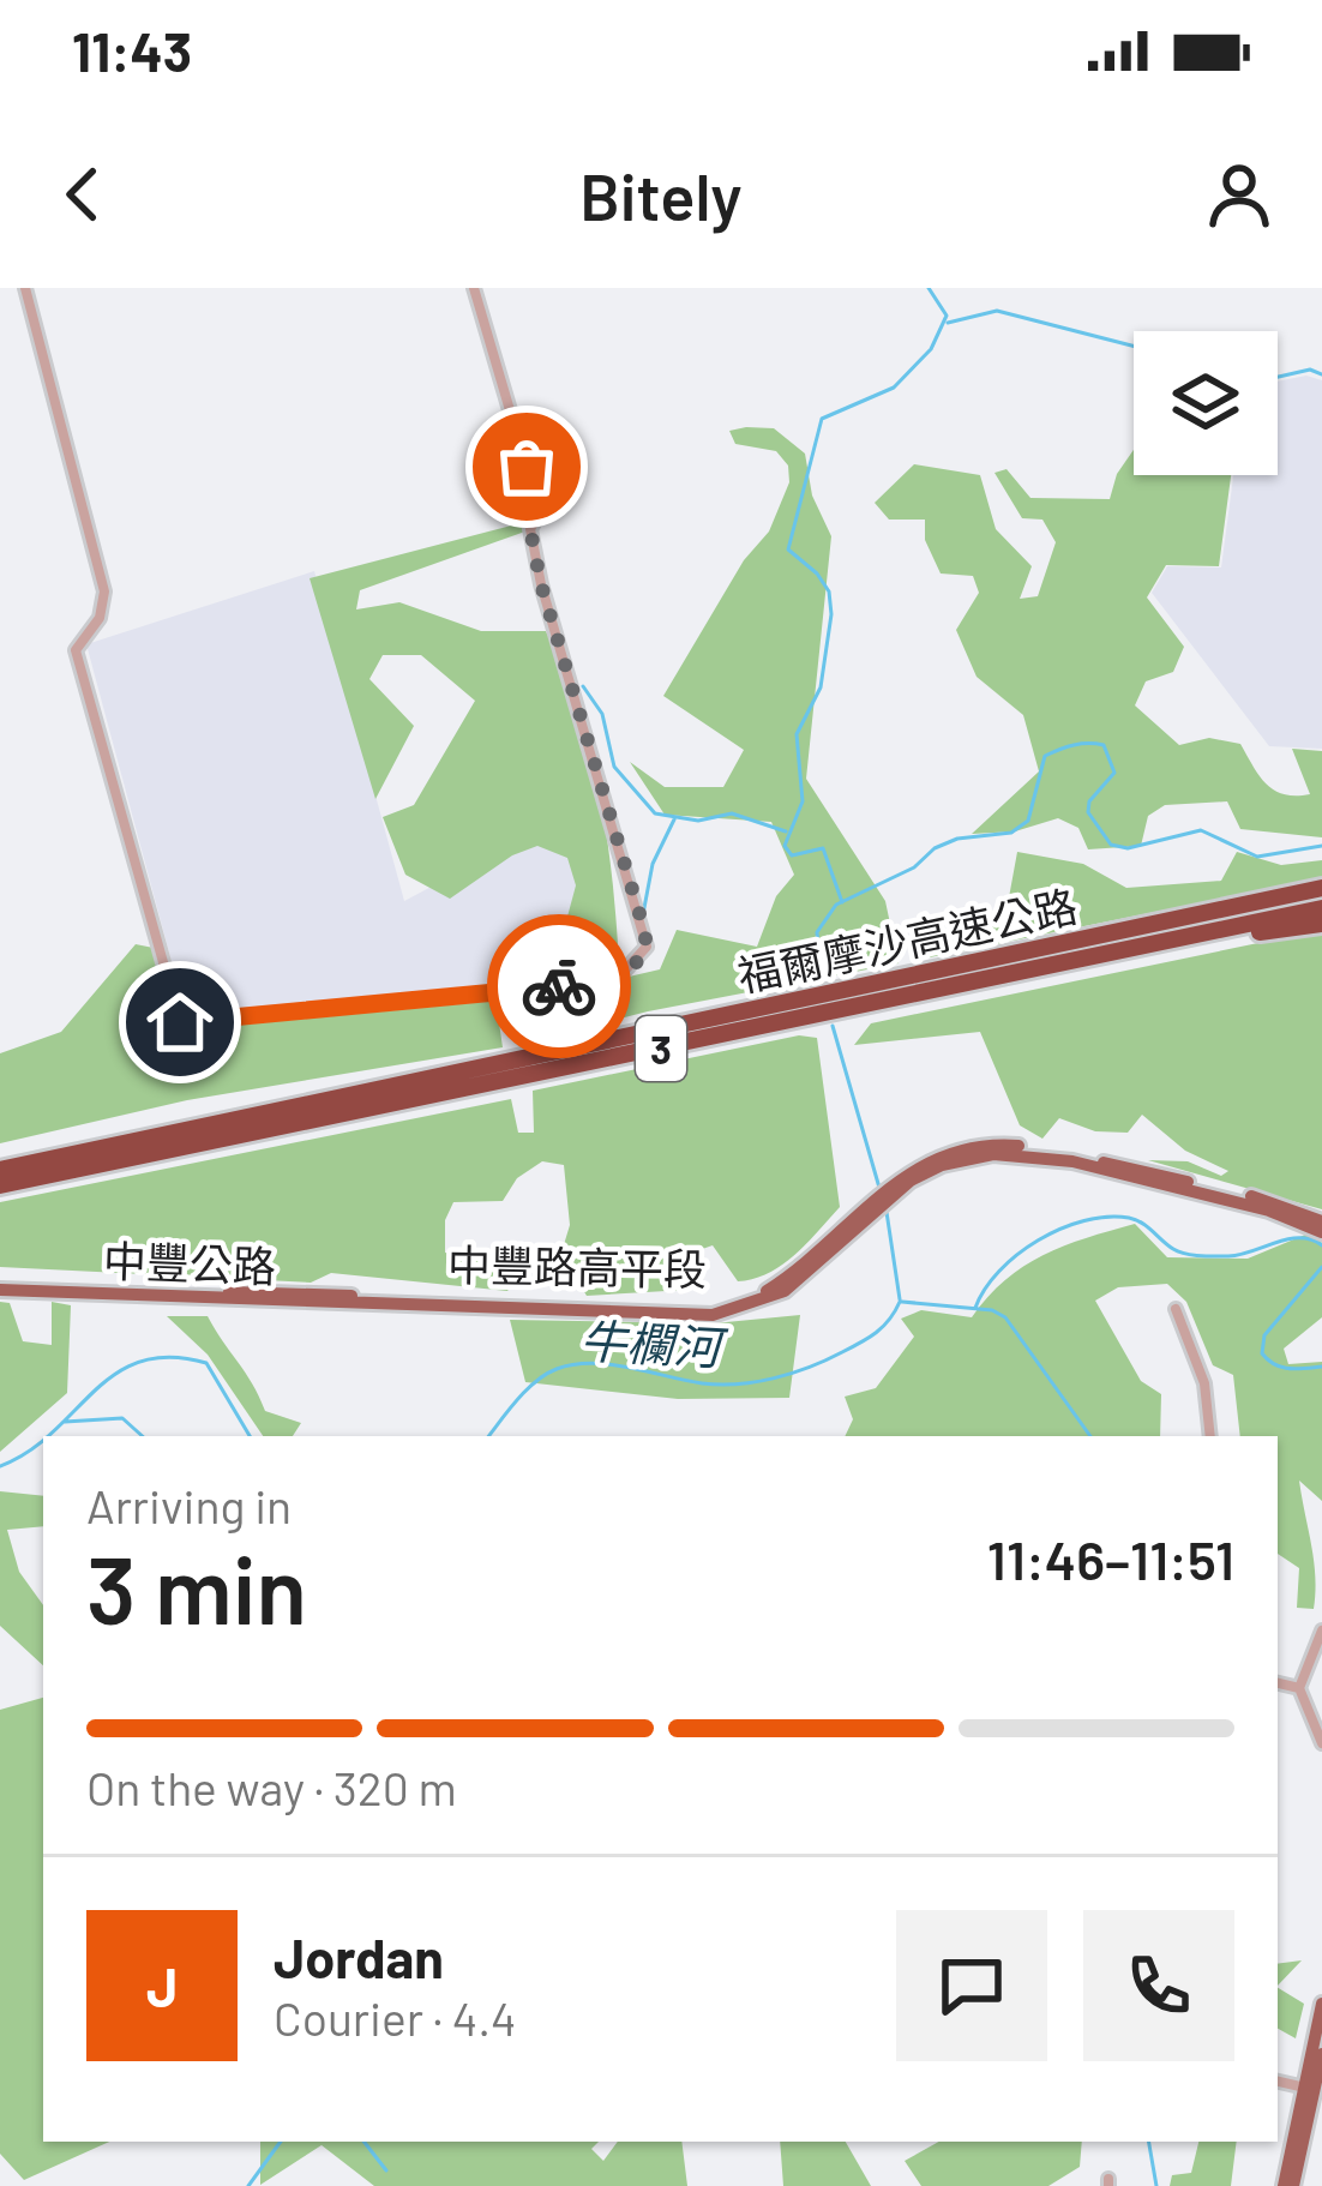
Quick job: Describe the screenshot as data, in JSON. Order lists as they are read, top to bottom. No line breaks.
{"streets":{"highway":["福爾摩沙高速公路","3"],"main road":["中豐公路","中豐路高平段"]},"crossings":[["中豐公路","中豐路高平段"]],"water":["牛欄河"],"page":{"status":"11:43","header":"Bitely","heading":["3 min","Arriving in","11:46–11:51"],"panel":["Jordan","Courier · 4.4"],"bar":"On the way · 320 m","round":"J"}}
